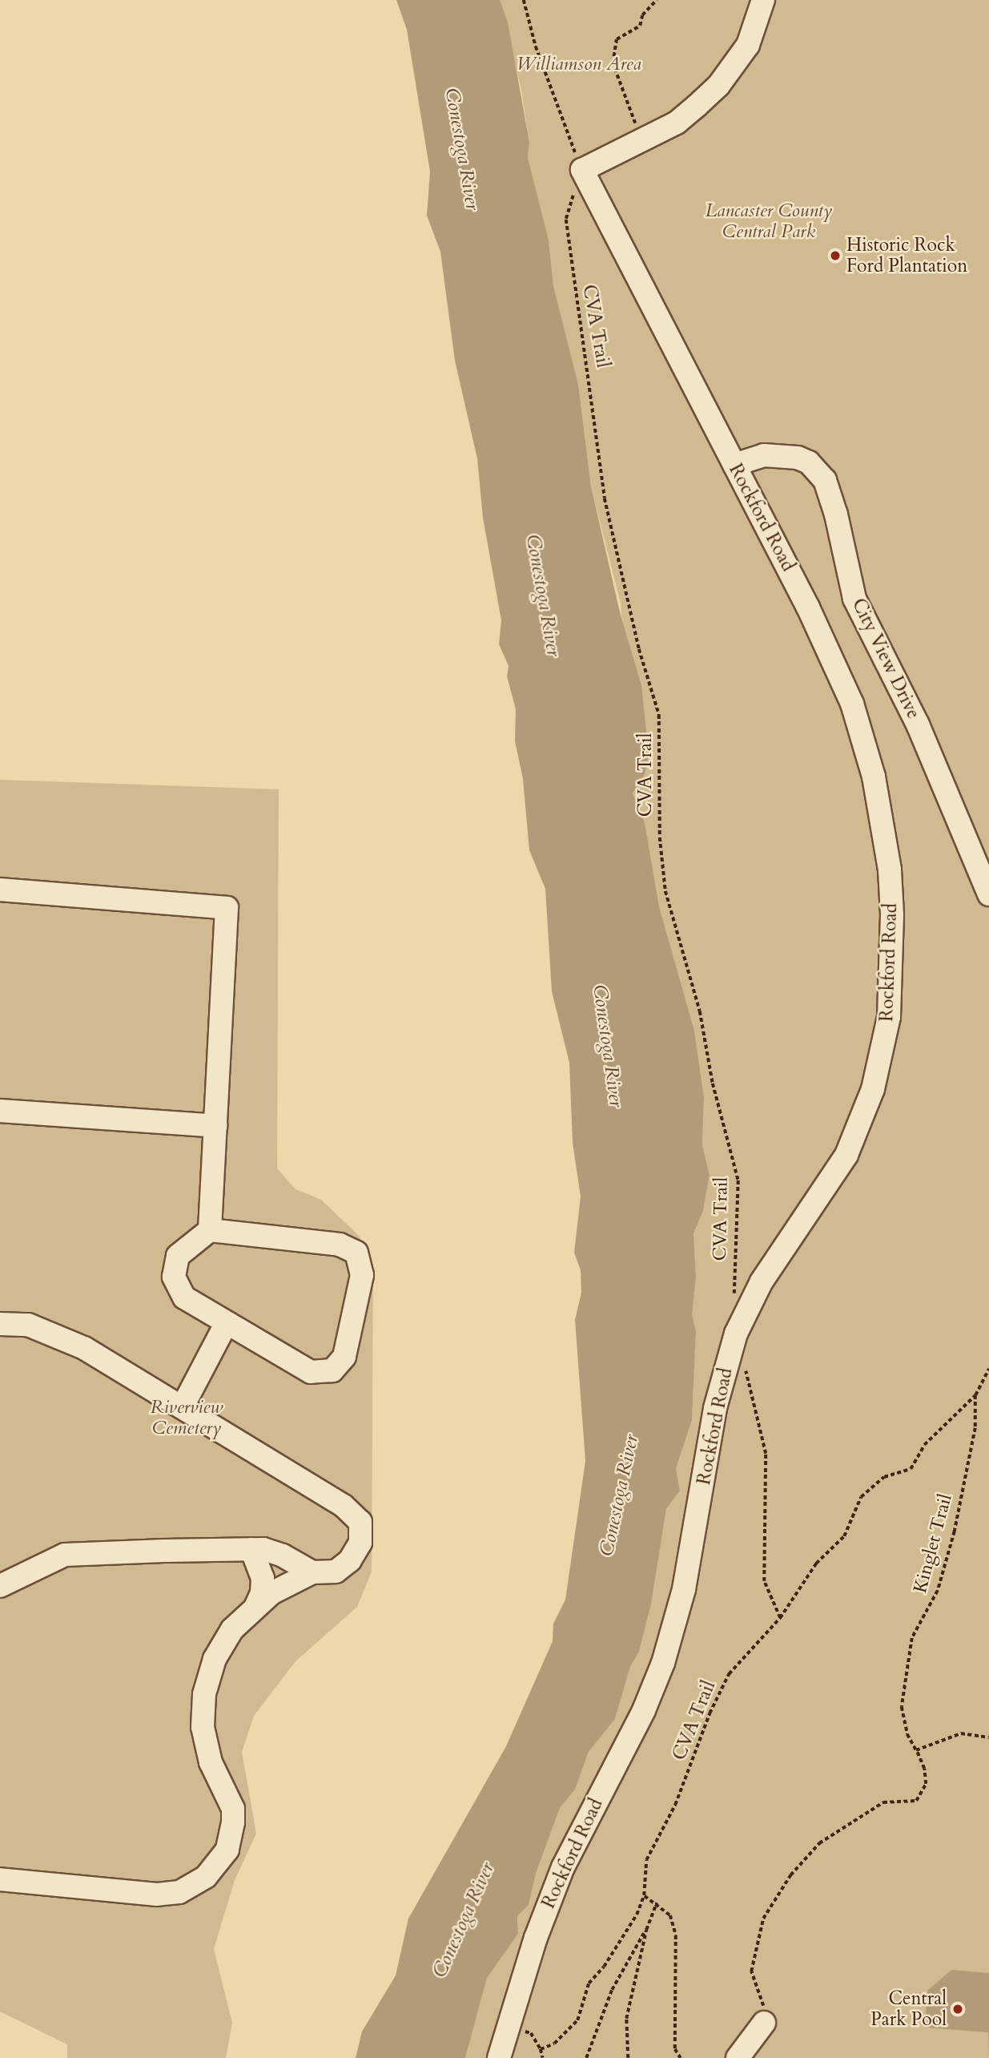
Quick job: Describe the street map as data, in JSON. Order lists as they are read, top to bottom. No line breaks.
{"streets":{"street":["Rockford Road","City View Drive"],"path":["CVA Trail","Kinglet Trail"]},"crossings":[["CVA Trail","Rockford Road"],["CVA Trail","Kinglet Trail"],["Rockford Road","City View Drive"]],"water":["Conestoga River"],"parks":["Williamson Area","Lancaster County Central Park","Riverview Cemetery"],"places":["Historic Rock Ford Plantation","Central Park Pool"]}
